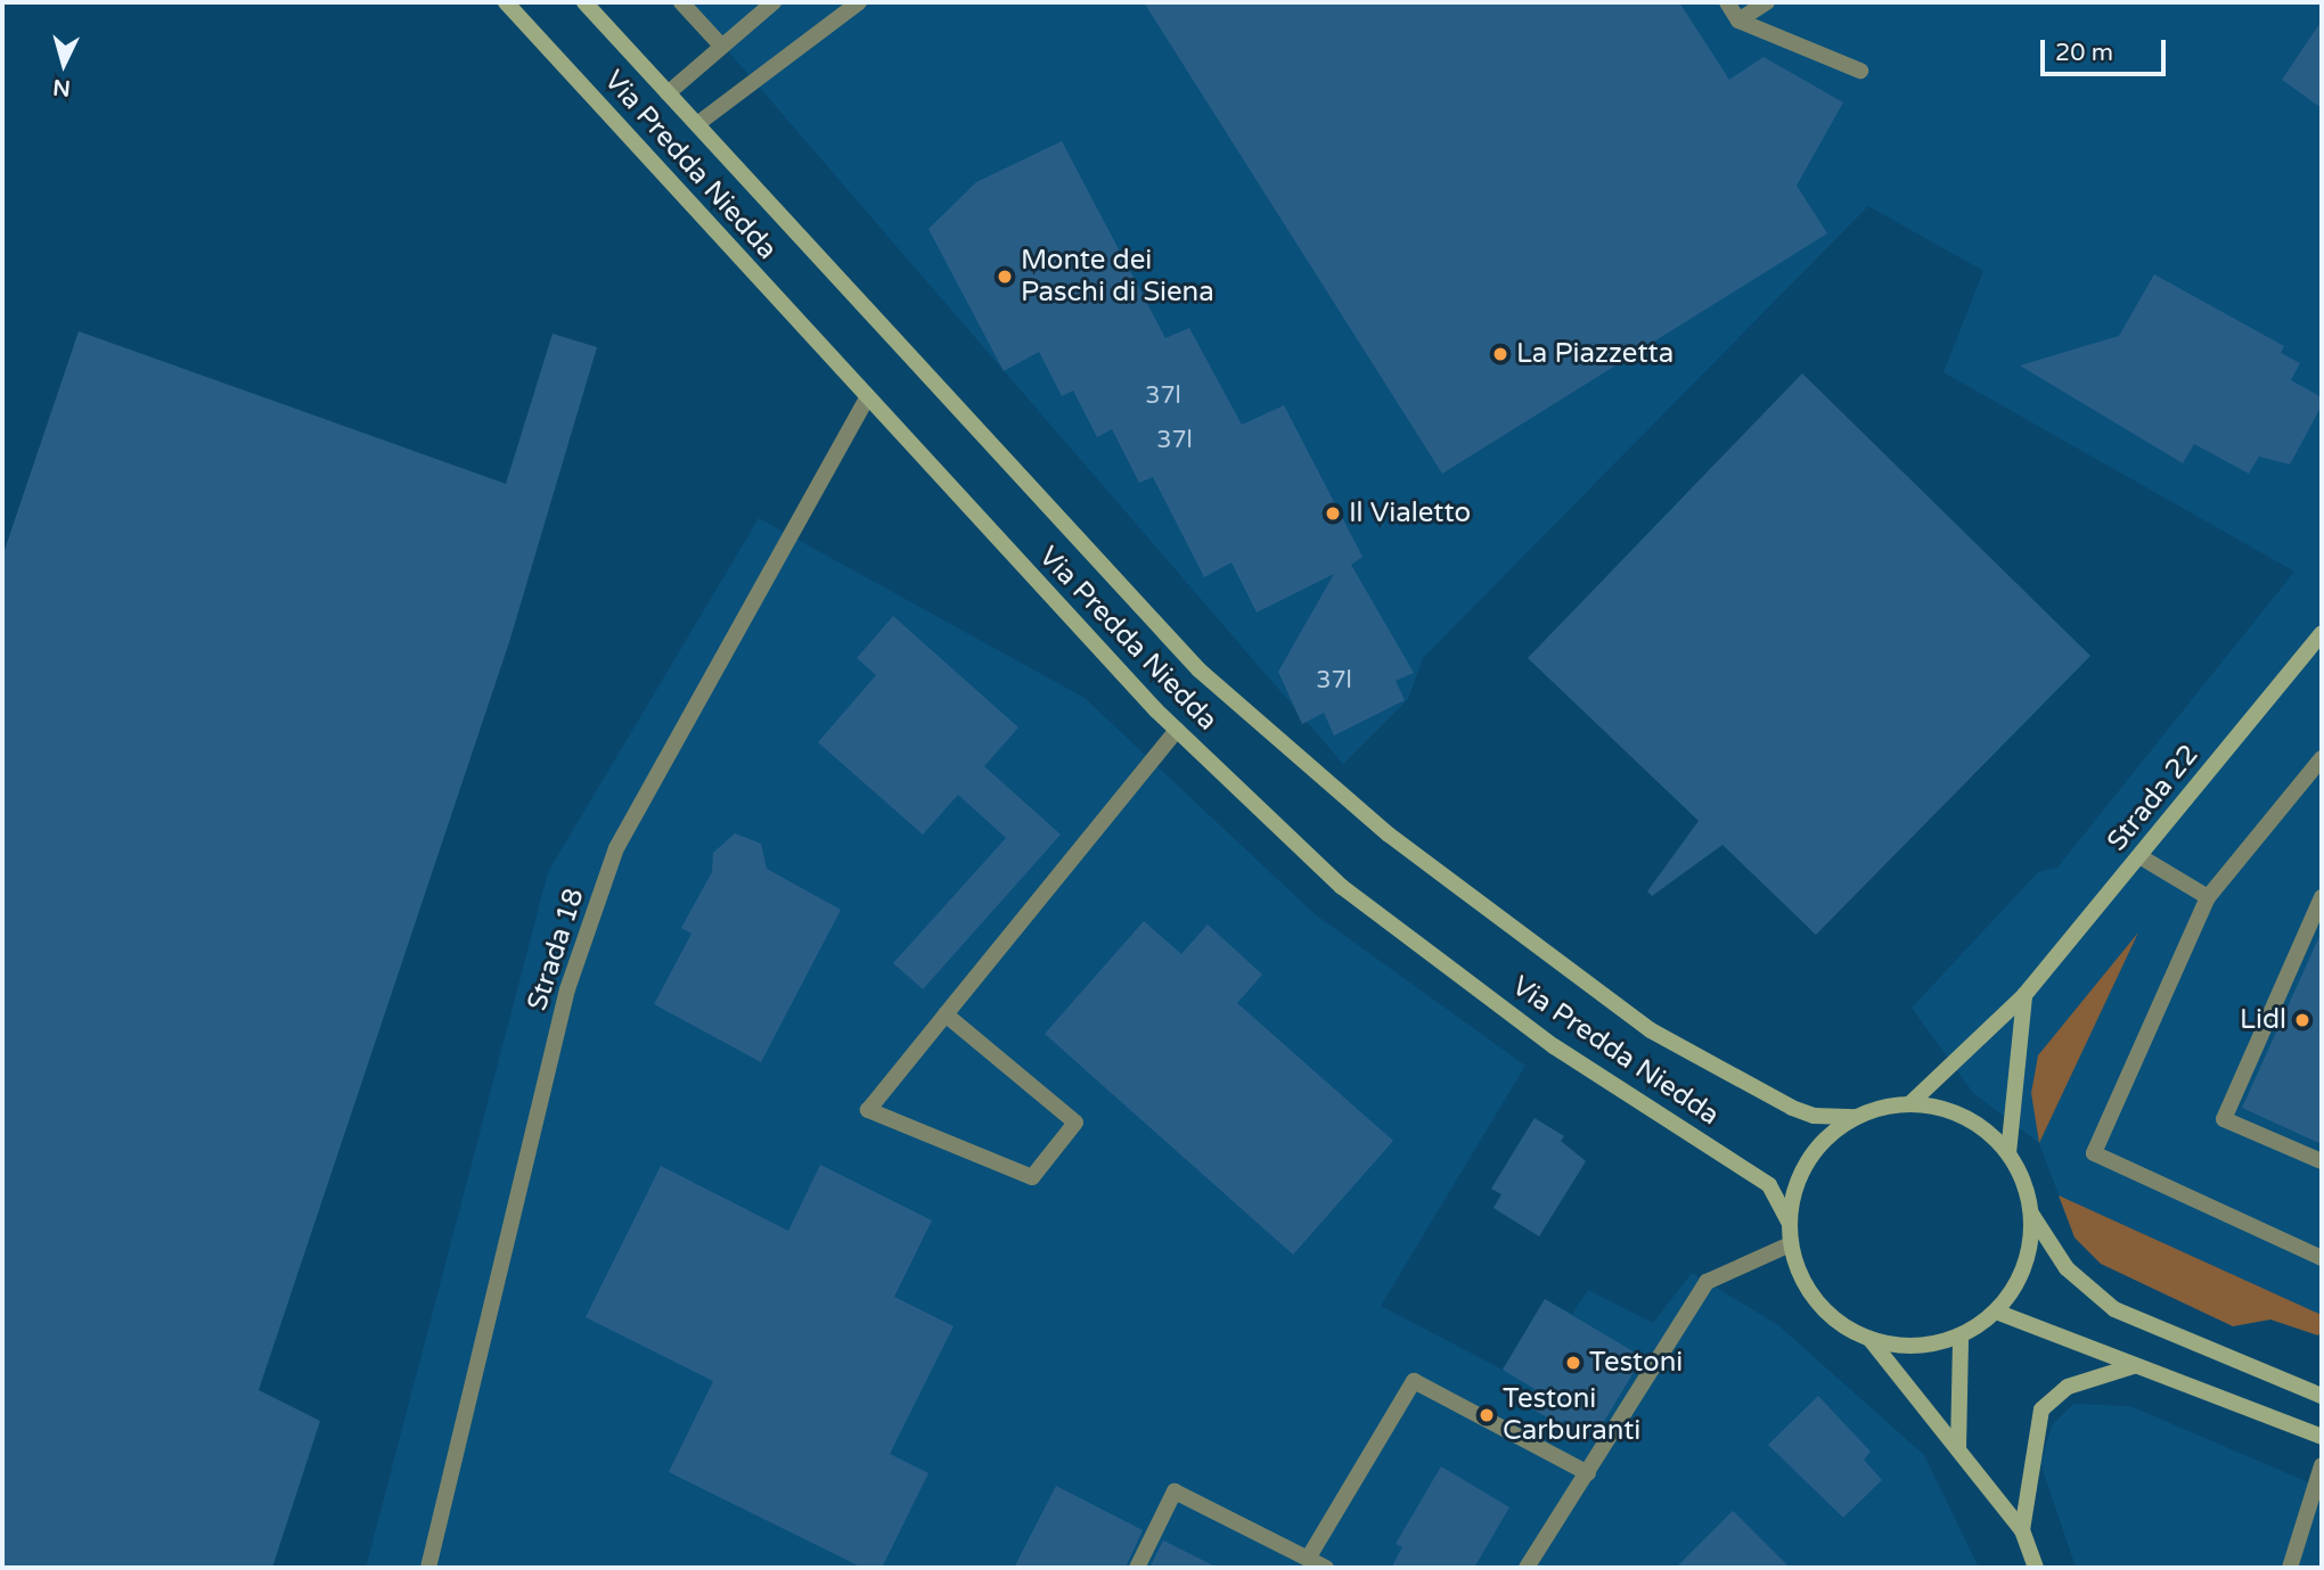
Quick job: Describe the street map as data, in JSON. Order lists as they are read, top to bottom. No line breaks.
{"streets":{"main road":["Via Predda Niedda","Strada 22"],"street":["Strada 18"]},"crossings":[["Via Predda Niedda","Strada 22"],["Via Predda Niedda","Strada 18"]],"places":["Monte dei Paschi di Siena","La Piazzetta","Il Vialetto","Lidl","Testoni","Testoni Carburanti"],"house_numbers":["37l","37l","37l"],"scale_bar":"20 m","north":"bottom"}
